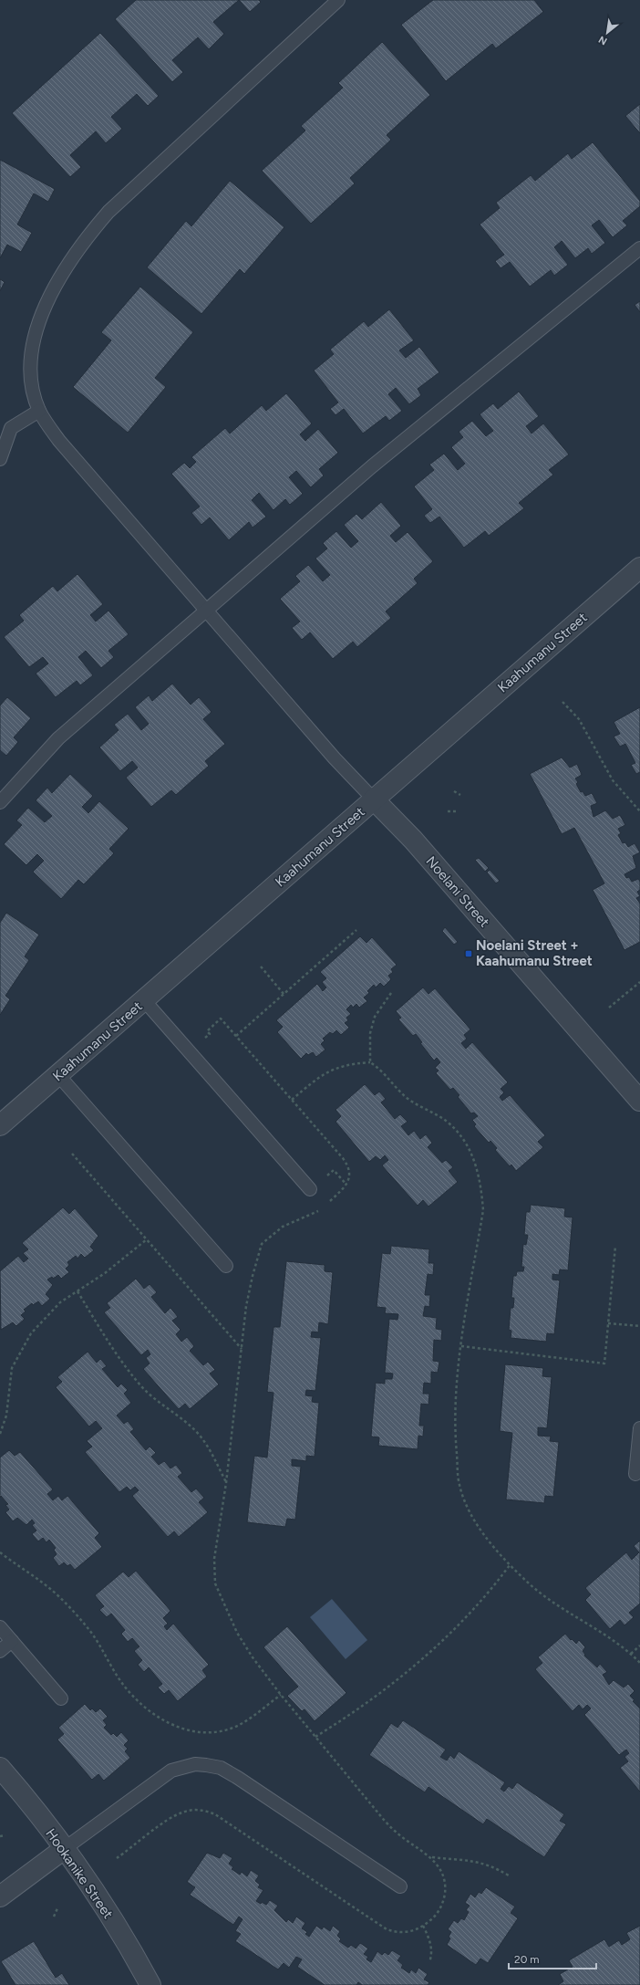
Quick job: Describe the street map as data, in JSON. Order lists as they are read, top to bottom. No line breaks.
{"streets":{"street":["Kaahumanu Street","Noelani Street","Hookanike Street"]},"crossings":[["Kaahumanu Street","Noelani Street"]],"places":{"transit":["Noelani Street + Kaahumanu Street"]},"scale_bar":"20 m","north":"bottom left"}
